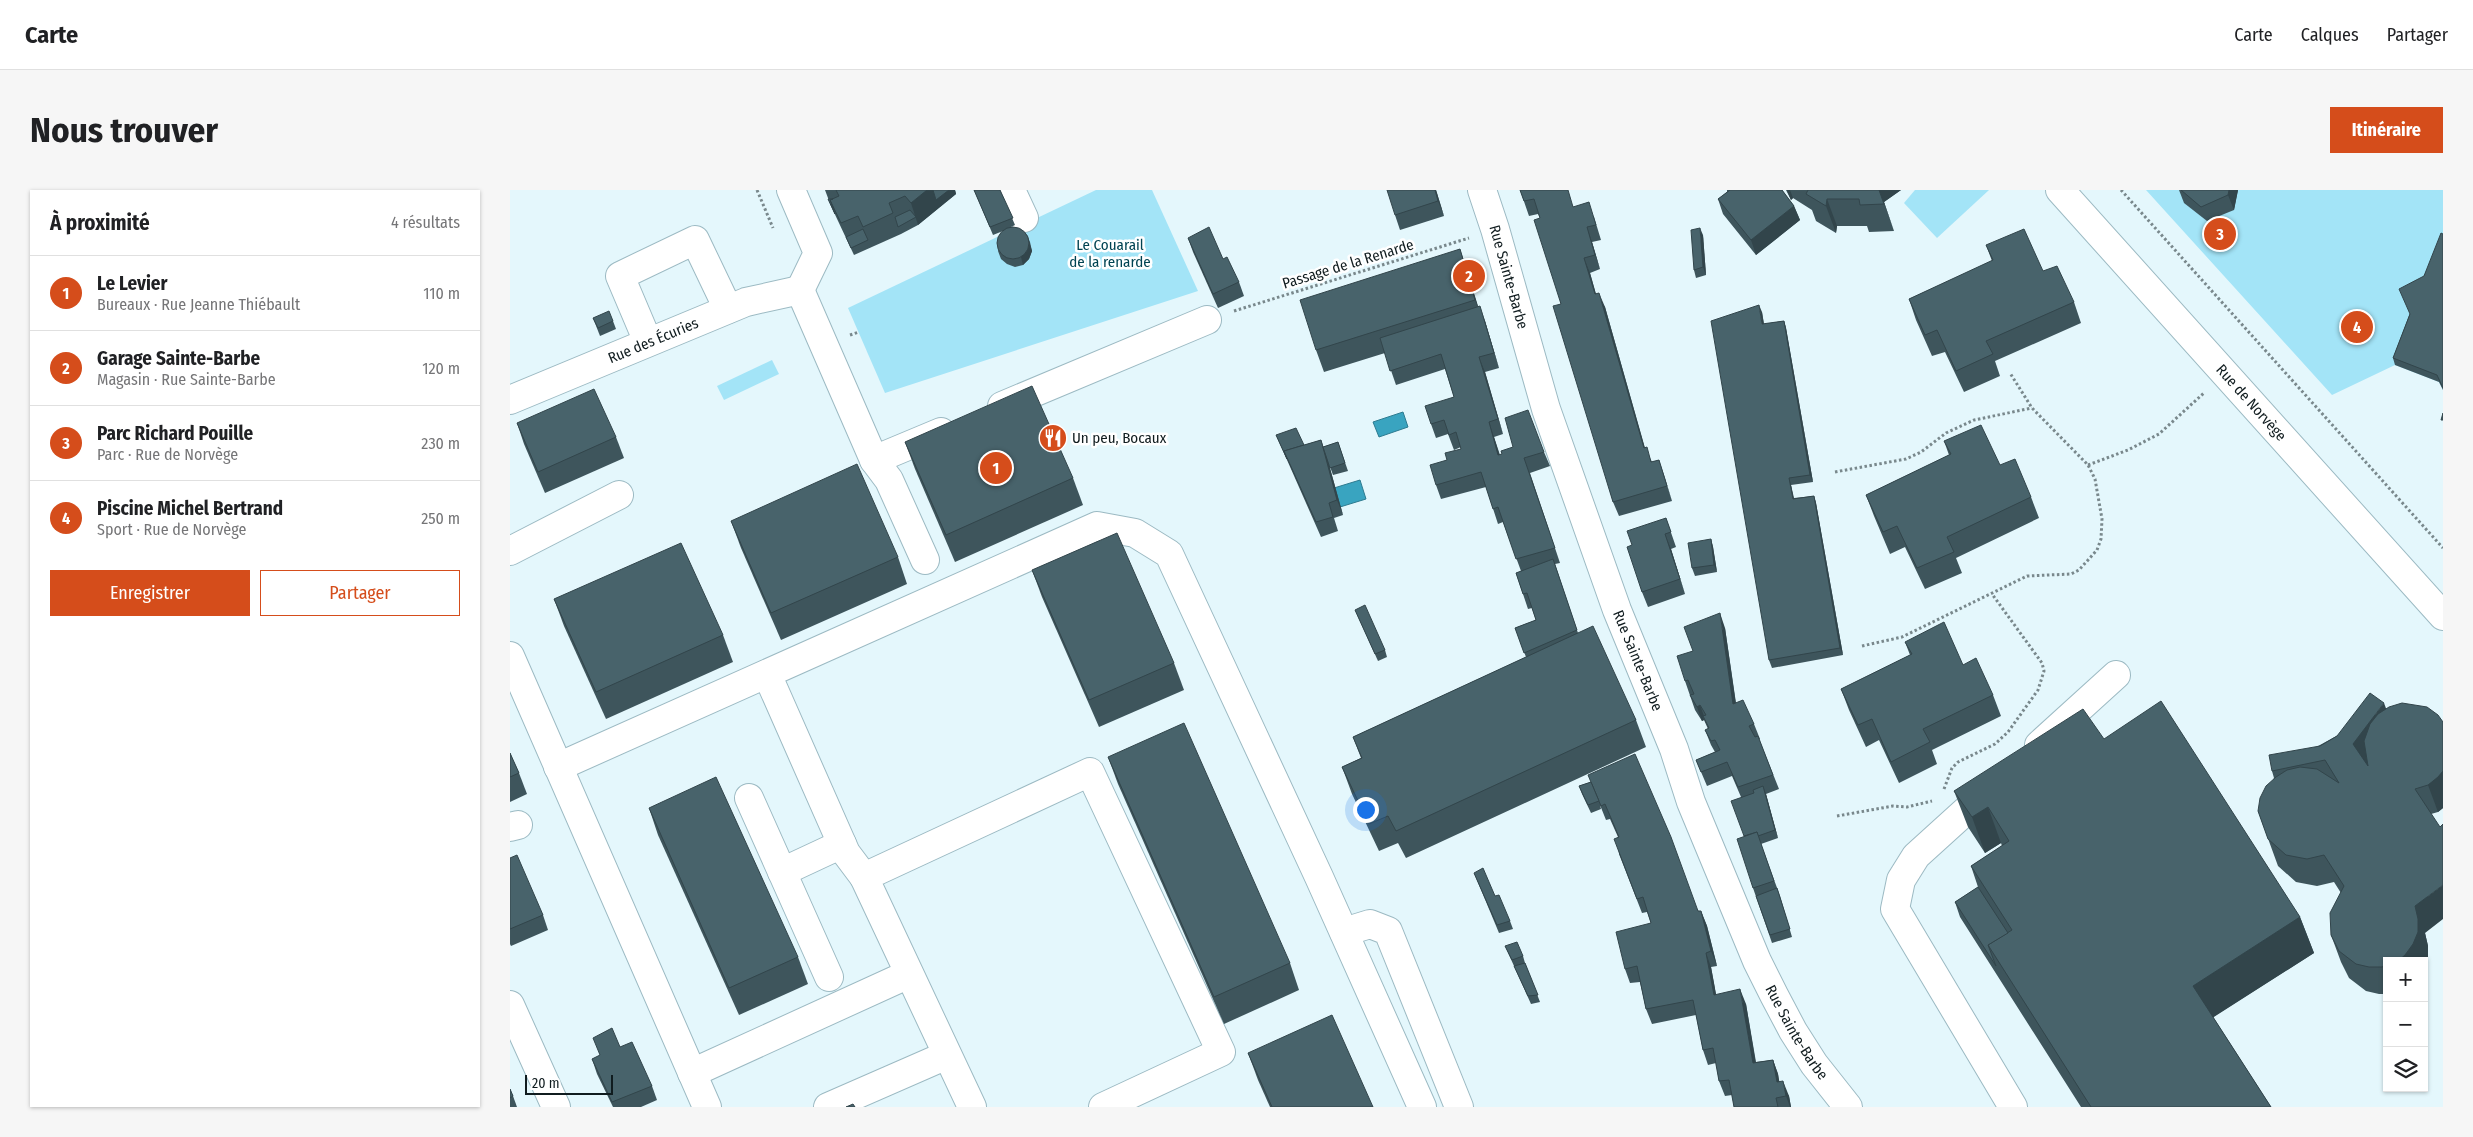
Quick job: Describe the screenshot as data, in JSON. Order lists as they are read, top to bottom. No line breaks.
{"streets":{"street":["Rue Sainte-Barbe","Rue des Écuries","Rue de Norvège"],"path":["Passage de la Renarde"]},"crossings":[["Passage de la Renarde","Rue Sainte-Barbe"]],"parks":["Le Couarail de la renarde"],"places":{"restaurant":["Un peu, Bocaux"]},"scale_bar":"20 m","page":{"header":"Carte","nav":["Carte","Calques","Partager"],"buttons":["Itinéraire",["Enregistrer","Partager"]],"title":"Nous trouver","heading":["À proximité","4 résultats"],"pins":["3","2","4","1"],"list":[{"mark":"1","name":"Le Levier","note":"Bureaux · Rue Jeanne Thiébault","value":"110 m"},{"mark":"2","name":"Garage Sainte-Barbe","note":"Magasin · Rue Sainte-Barbe","value":"120 m"},{"mark":"3","name":"Parc Richard Pouille","note":"Parc · Rue de Norvège","value":"230 m"},{"mark":"4","name":"Piscine Michel Bertrand","note":"Sport · Rue de Norvège","value":"250 m"}],"map_buttons":["+","−"],"scale":"20 m"}}
